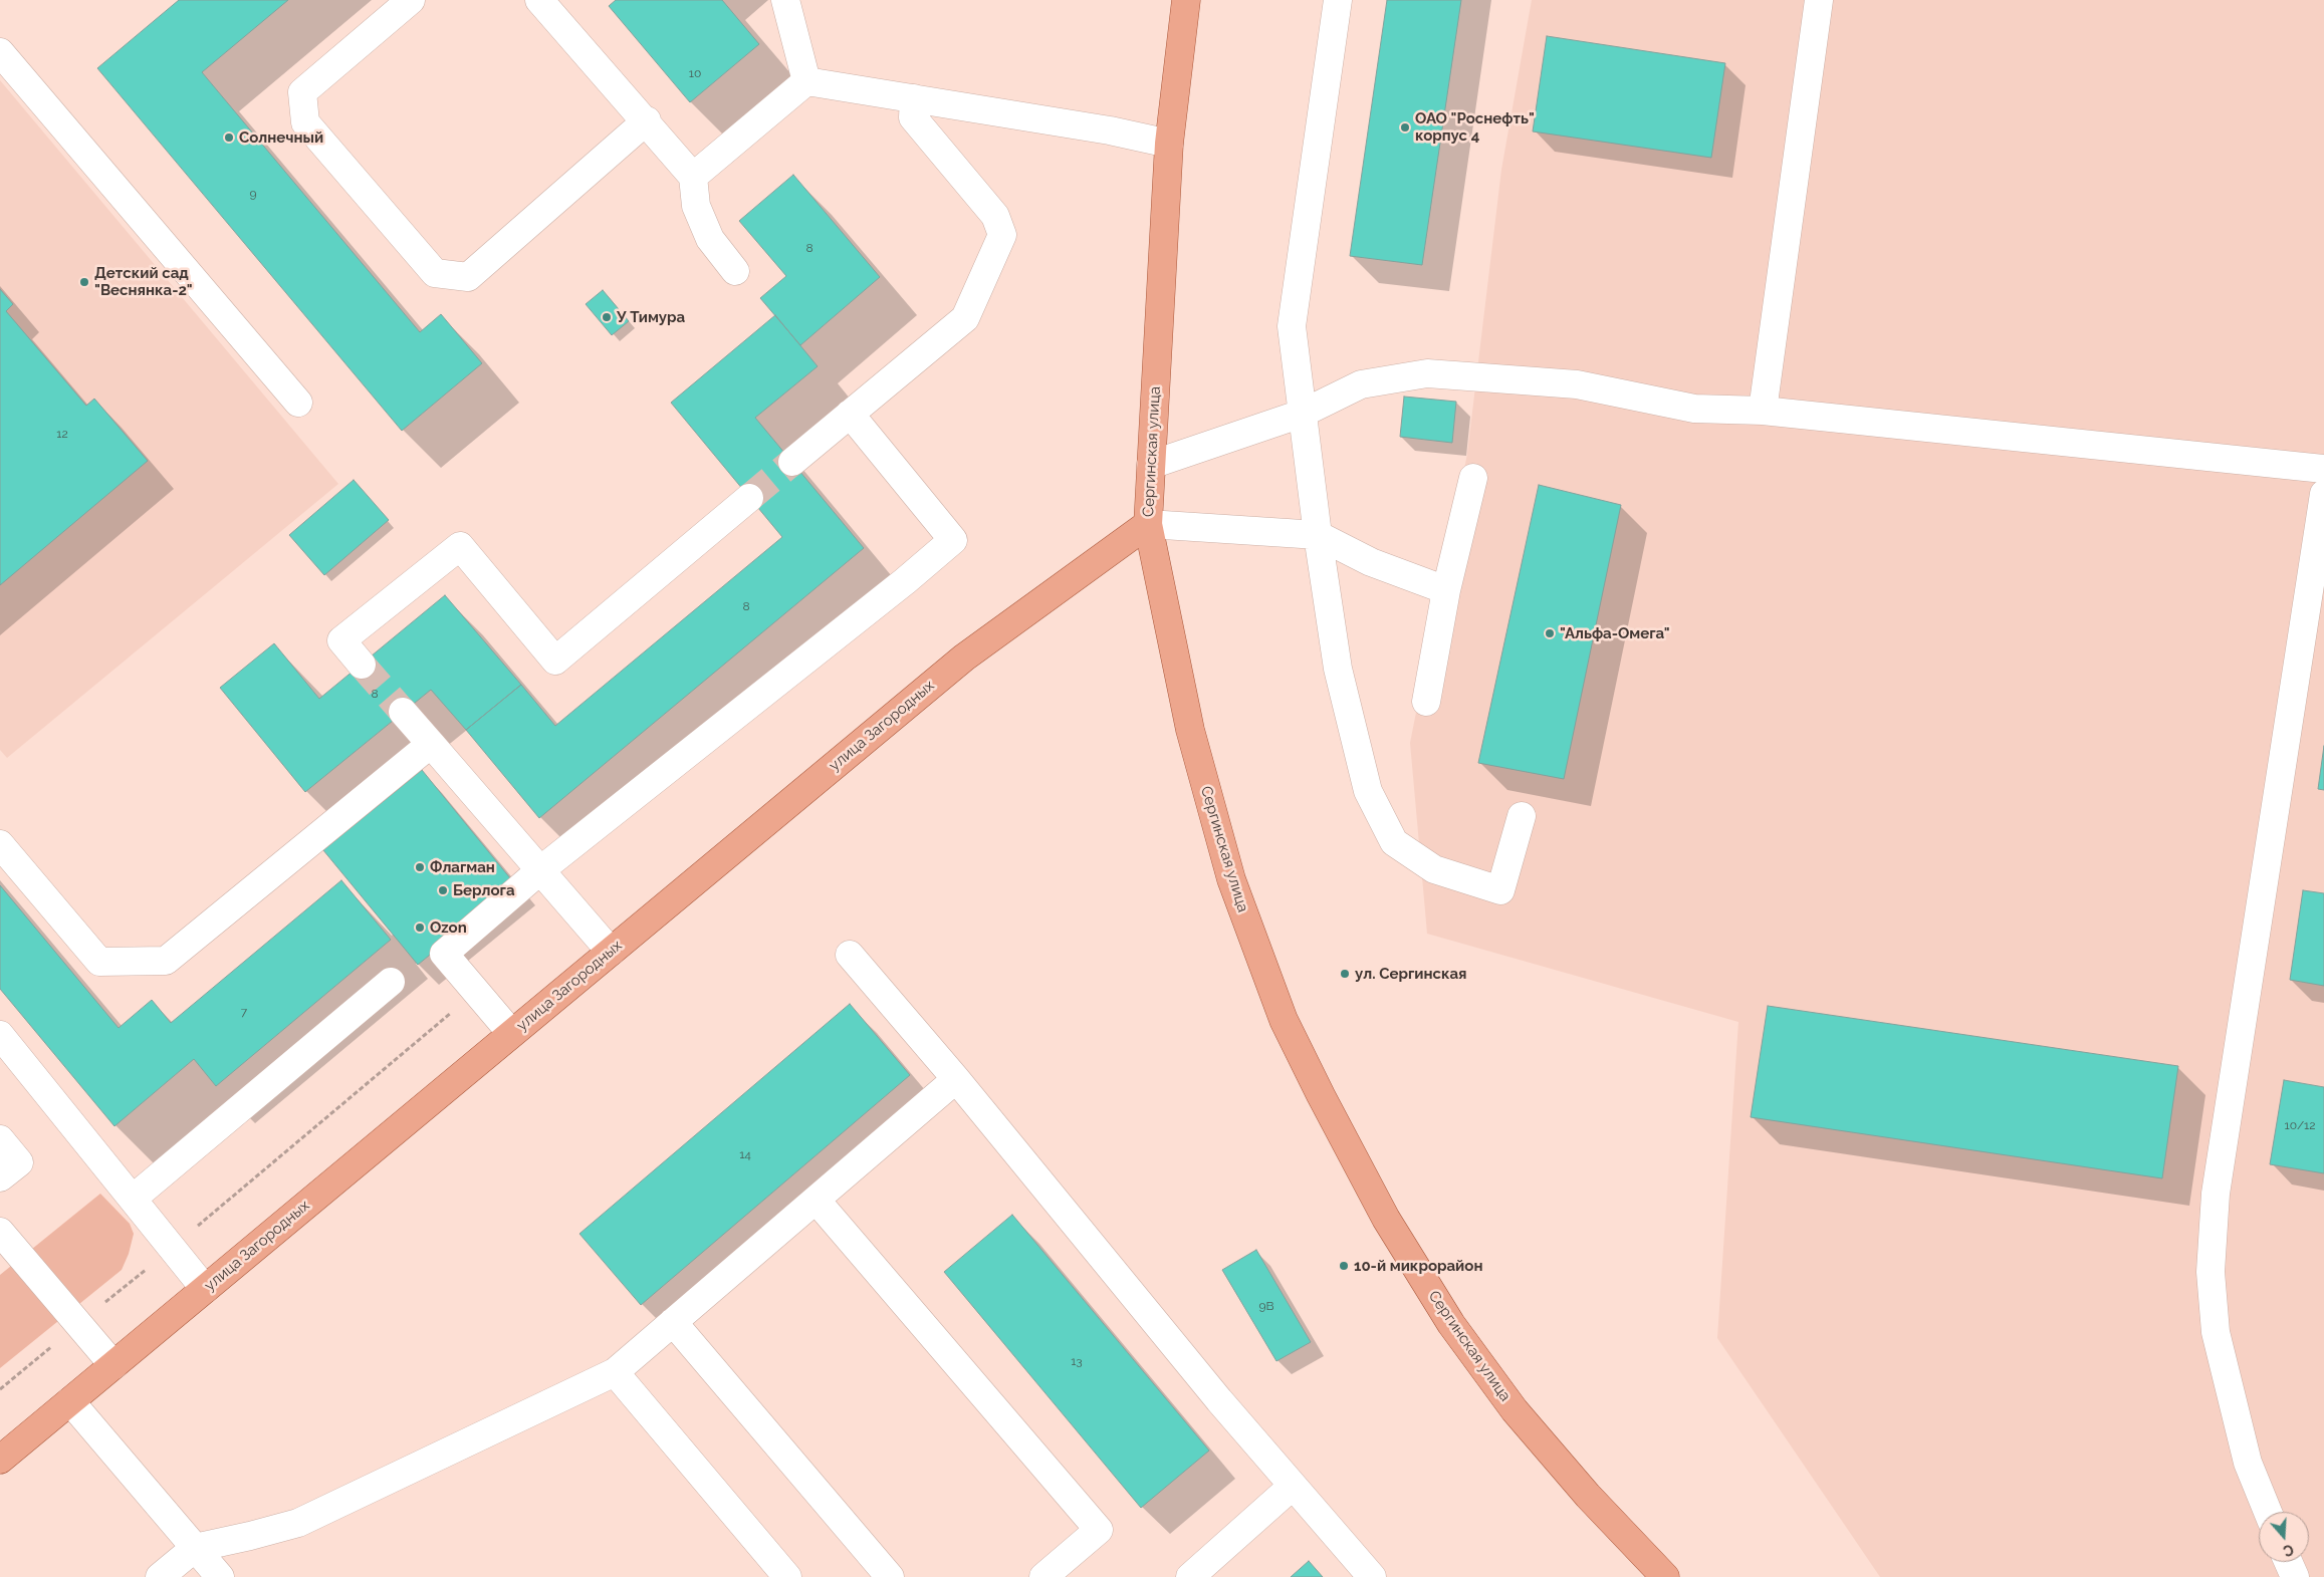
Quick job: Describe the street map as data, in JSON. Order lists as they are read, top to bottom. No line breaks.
{"streets":{"main road":["Сергинская улица","улица Загородных"]},"crossings":[["Сергинская улица","улица Загородных"]],"places":["ОАО \"Роснефть\" корпус 4","Солнечный","Детский сад \"Веснянка-2\"","У Тимура","\"Альфа-Омега\"","Флагман","Берлога","Ozon","ул. Сергинская","10-й микрорайон"],"house_numbers":["10","9","8","12","8","8","7","10/12","14","9В","13"],"north":"bottom"}
